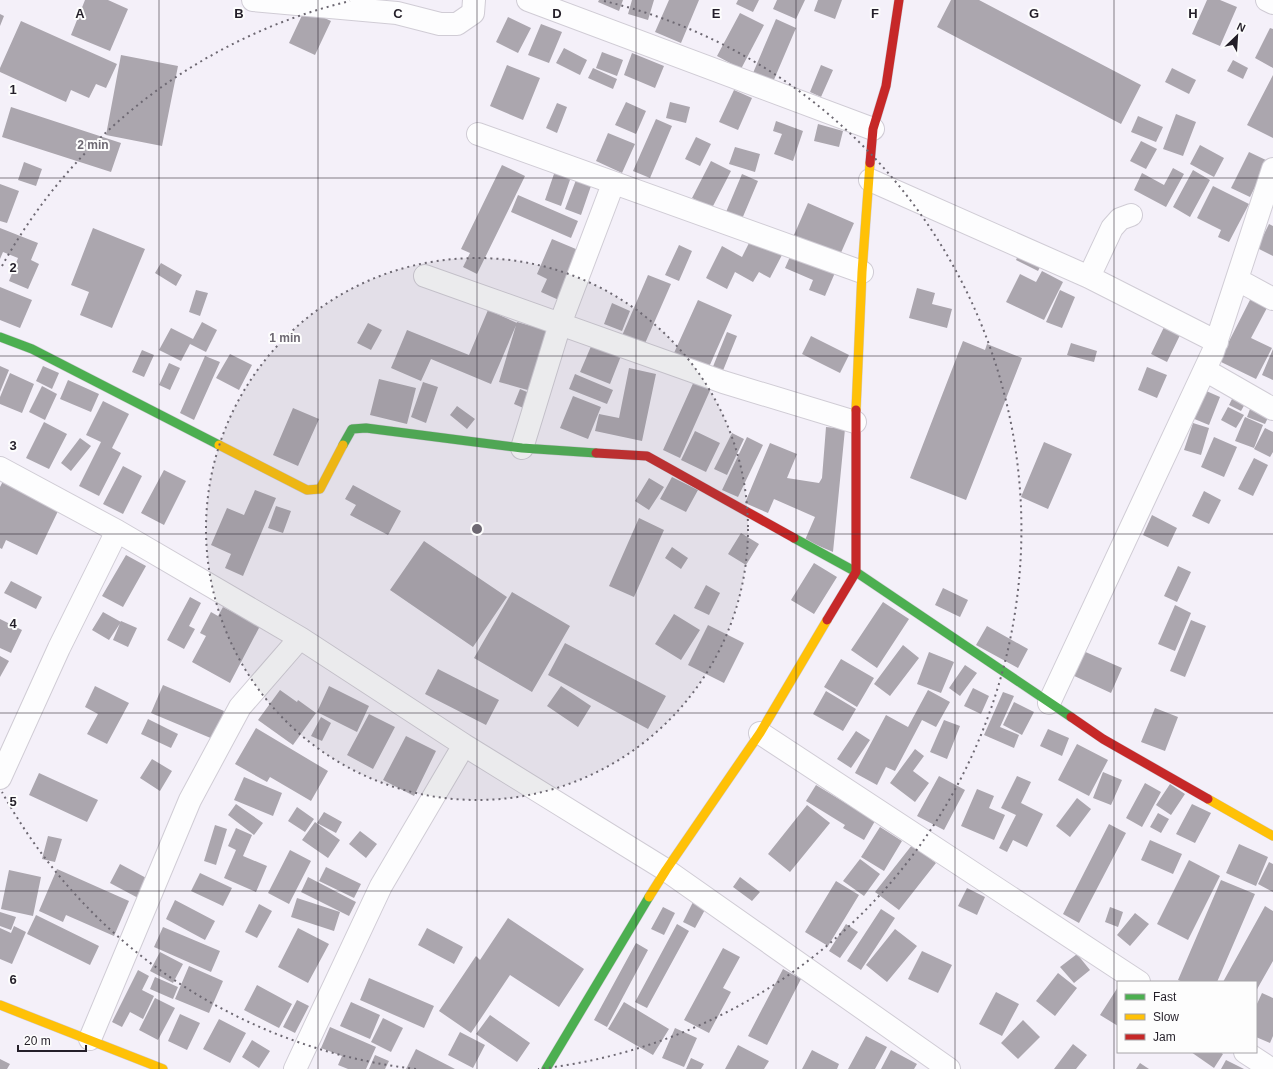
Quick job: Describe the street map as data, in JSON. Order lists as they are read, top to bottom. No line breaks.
{"legend":["Fast","Slow","Jam"],"scale_bar":"20 m","north":"top right","grid":{"columns":["A","B","C","D","E","F","G","H"],"rows":["1","2","3","4","5","6"]},"rings":["2 min","1 min"]}
